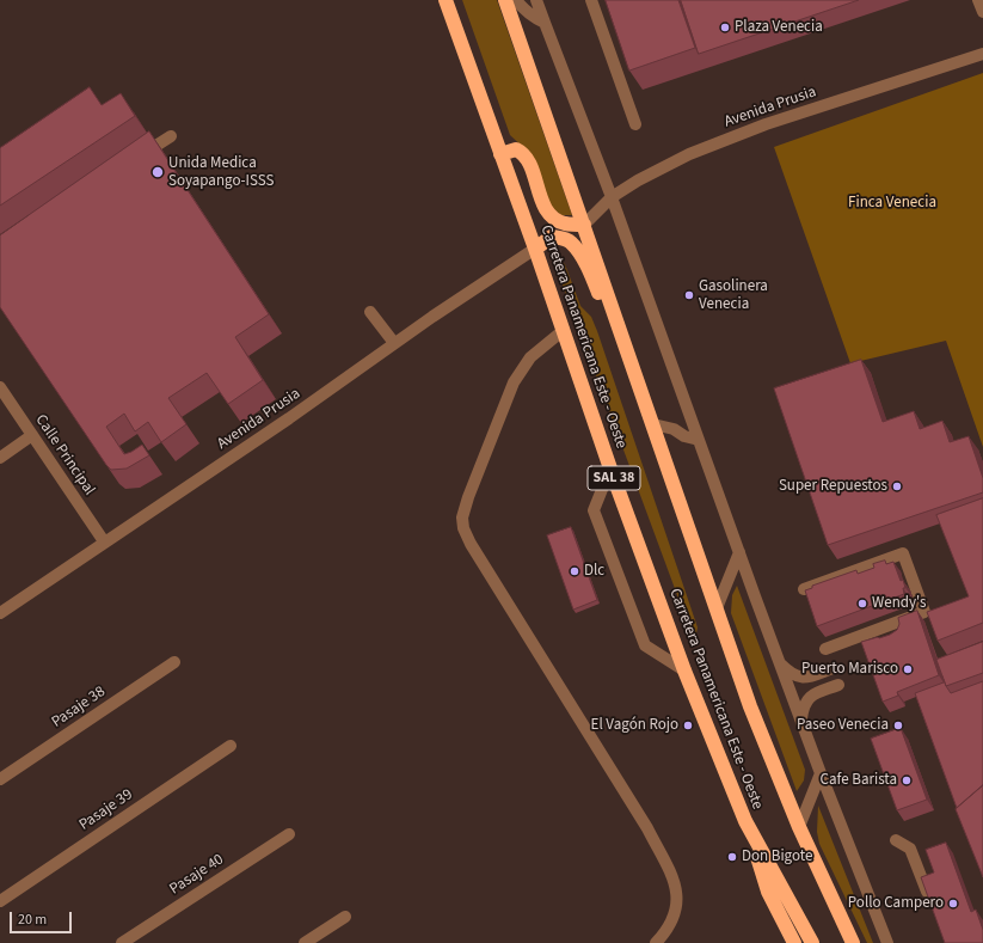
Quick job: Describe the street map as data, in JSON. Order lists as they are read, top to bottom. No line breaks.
{"streets":{"highway":["Carretera Panamericana Este - Oeste","SAL 38"],"street":["Avenida Prusia","Calle Principal","Pasaje 38","Pasaje 39","Pasaje 40"]},"crossings":[["Avenida Prusia","Carretera Panamericana Este - Oeste"],["Avenida Prusia","Calle Principal"]],"parks":["Finca Venecia"],"places":["Plaza Venecia","Unida Medica Soyapango-ISSS","Gasolinera Venecia","Super Repuestos","Dlc","Wendy's","Puerto Marisco","El Vagón Rojo","Paseo Venecia","Cafe Barista","Don Bigote","Pollo Campero"],"scale_bar":"20 m"}
